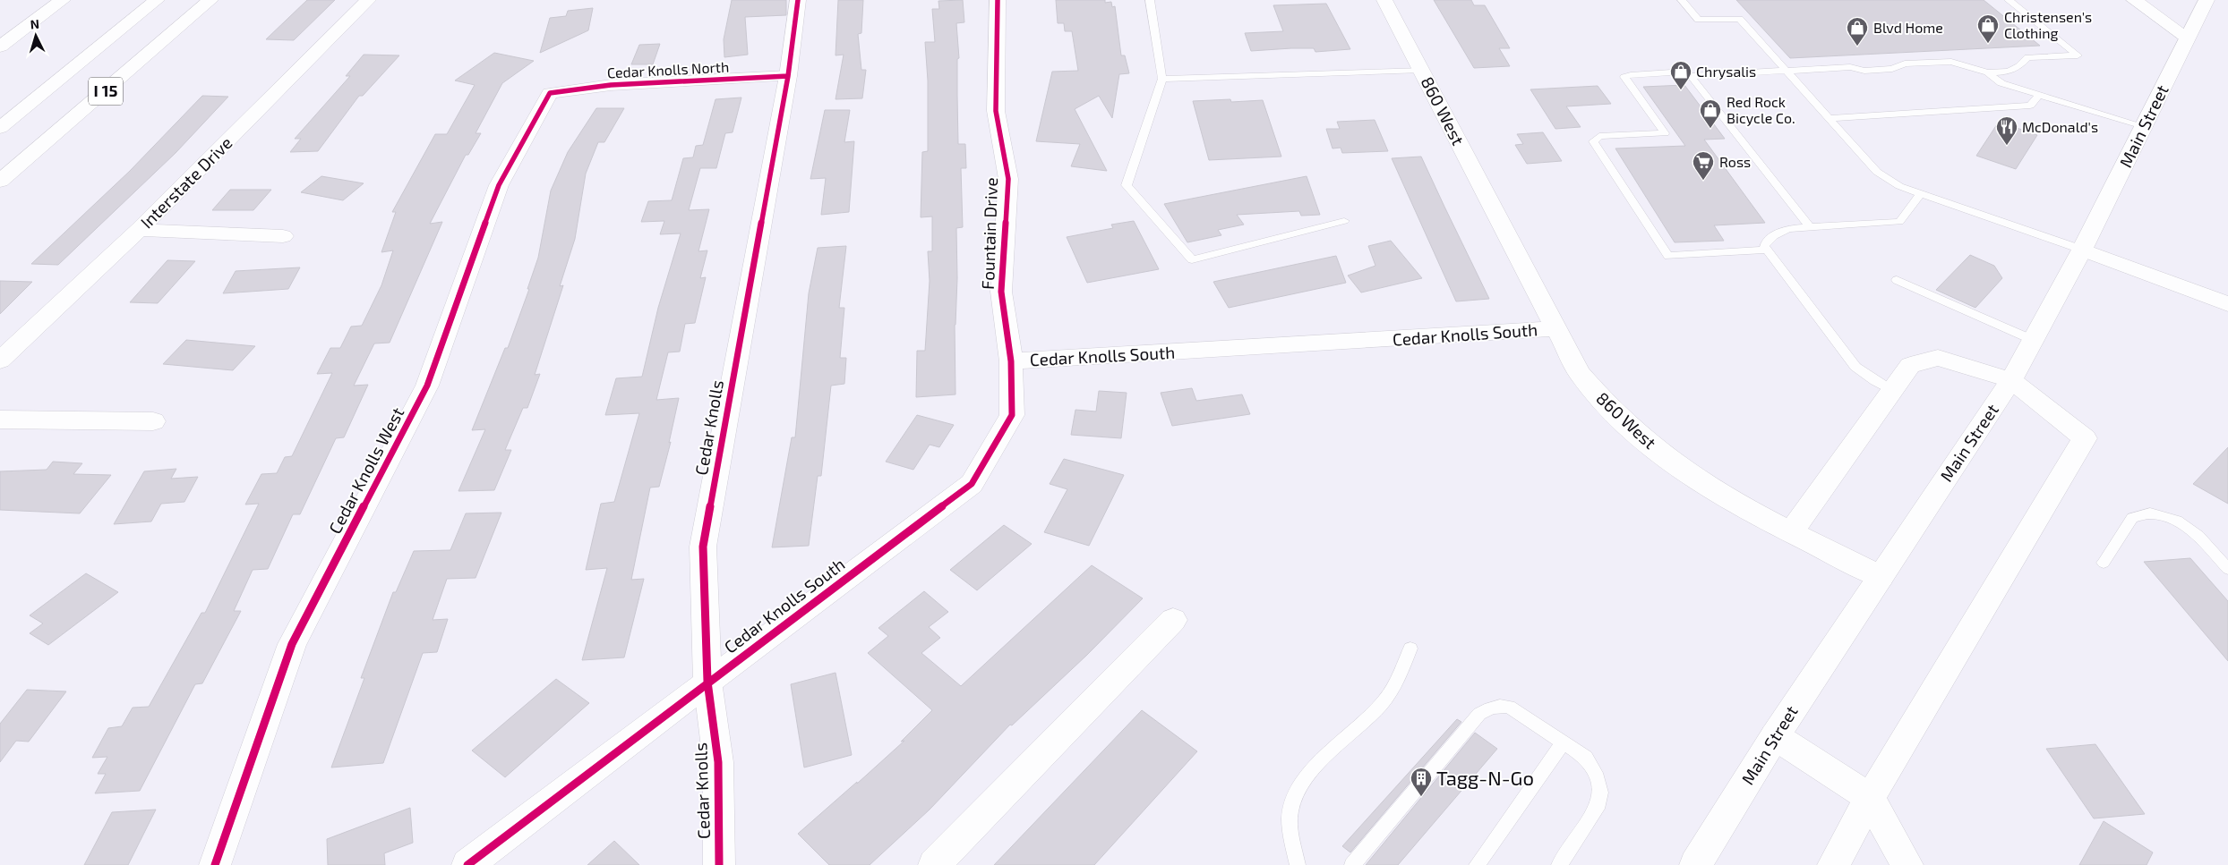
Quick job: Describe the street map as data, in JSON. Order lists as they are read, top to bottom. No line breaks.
{"streets":{"main road":["Cedar Knolls North","I 15","860 West","Main Street","Interstate Drive","Fountain Drive","Cedar Knolls South","Cedar Knolls","Cedar Knolls West"]},"crossings":[["Cedar Knolls North","Cedar Knolls"],["Cedar Knolls North","Cedar Knolls West"],["860 West","Main Street"],["860 West","Cedar Knolls South"],["Fountain Drive","Cedar Knolls South"],["Cedar Knolls South","Cedar Knolls"]],"places":{"shop":["Christensen's Clothing","Blvd Home","Chrysalis","Red Rock Bicycle Co."],"restaurant":["McDonald's"],"supermarket":["Ross"],"building":["Tagg-N-Go"]},"north":"top"}
